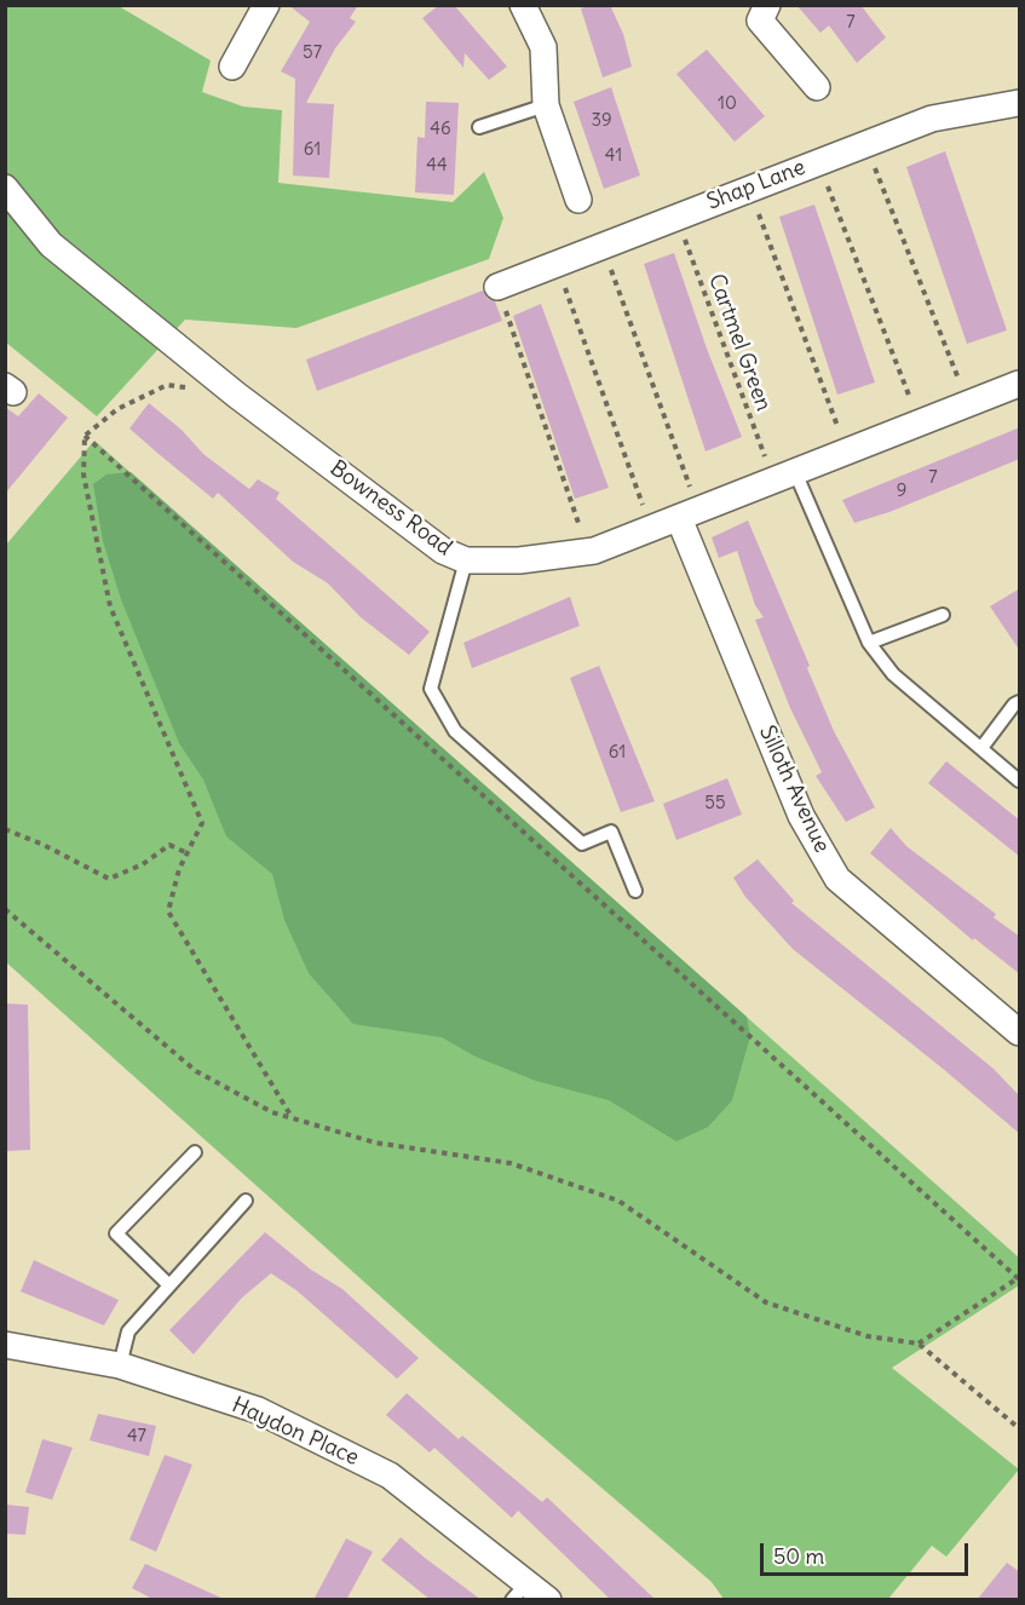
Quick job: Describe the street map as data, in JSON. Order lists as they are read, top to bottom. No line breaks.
{"streets":{"street":["Shap Lane","Bowness Road","Silloth Avenue","Haydon Place"],"path":["Cartmel Green"]},"crossings":[["Shap Lane","Cartmel Green"],["Cartmel Green","Bowness Road"],["Bowness Road","Silloth Avenue"]],"house_numbers":["7","57","10","39","46","61","41","44","7","9","61","55","47"],"scale_bar":"50 m"}
